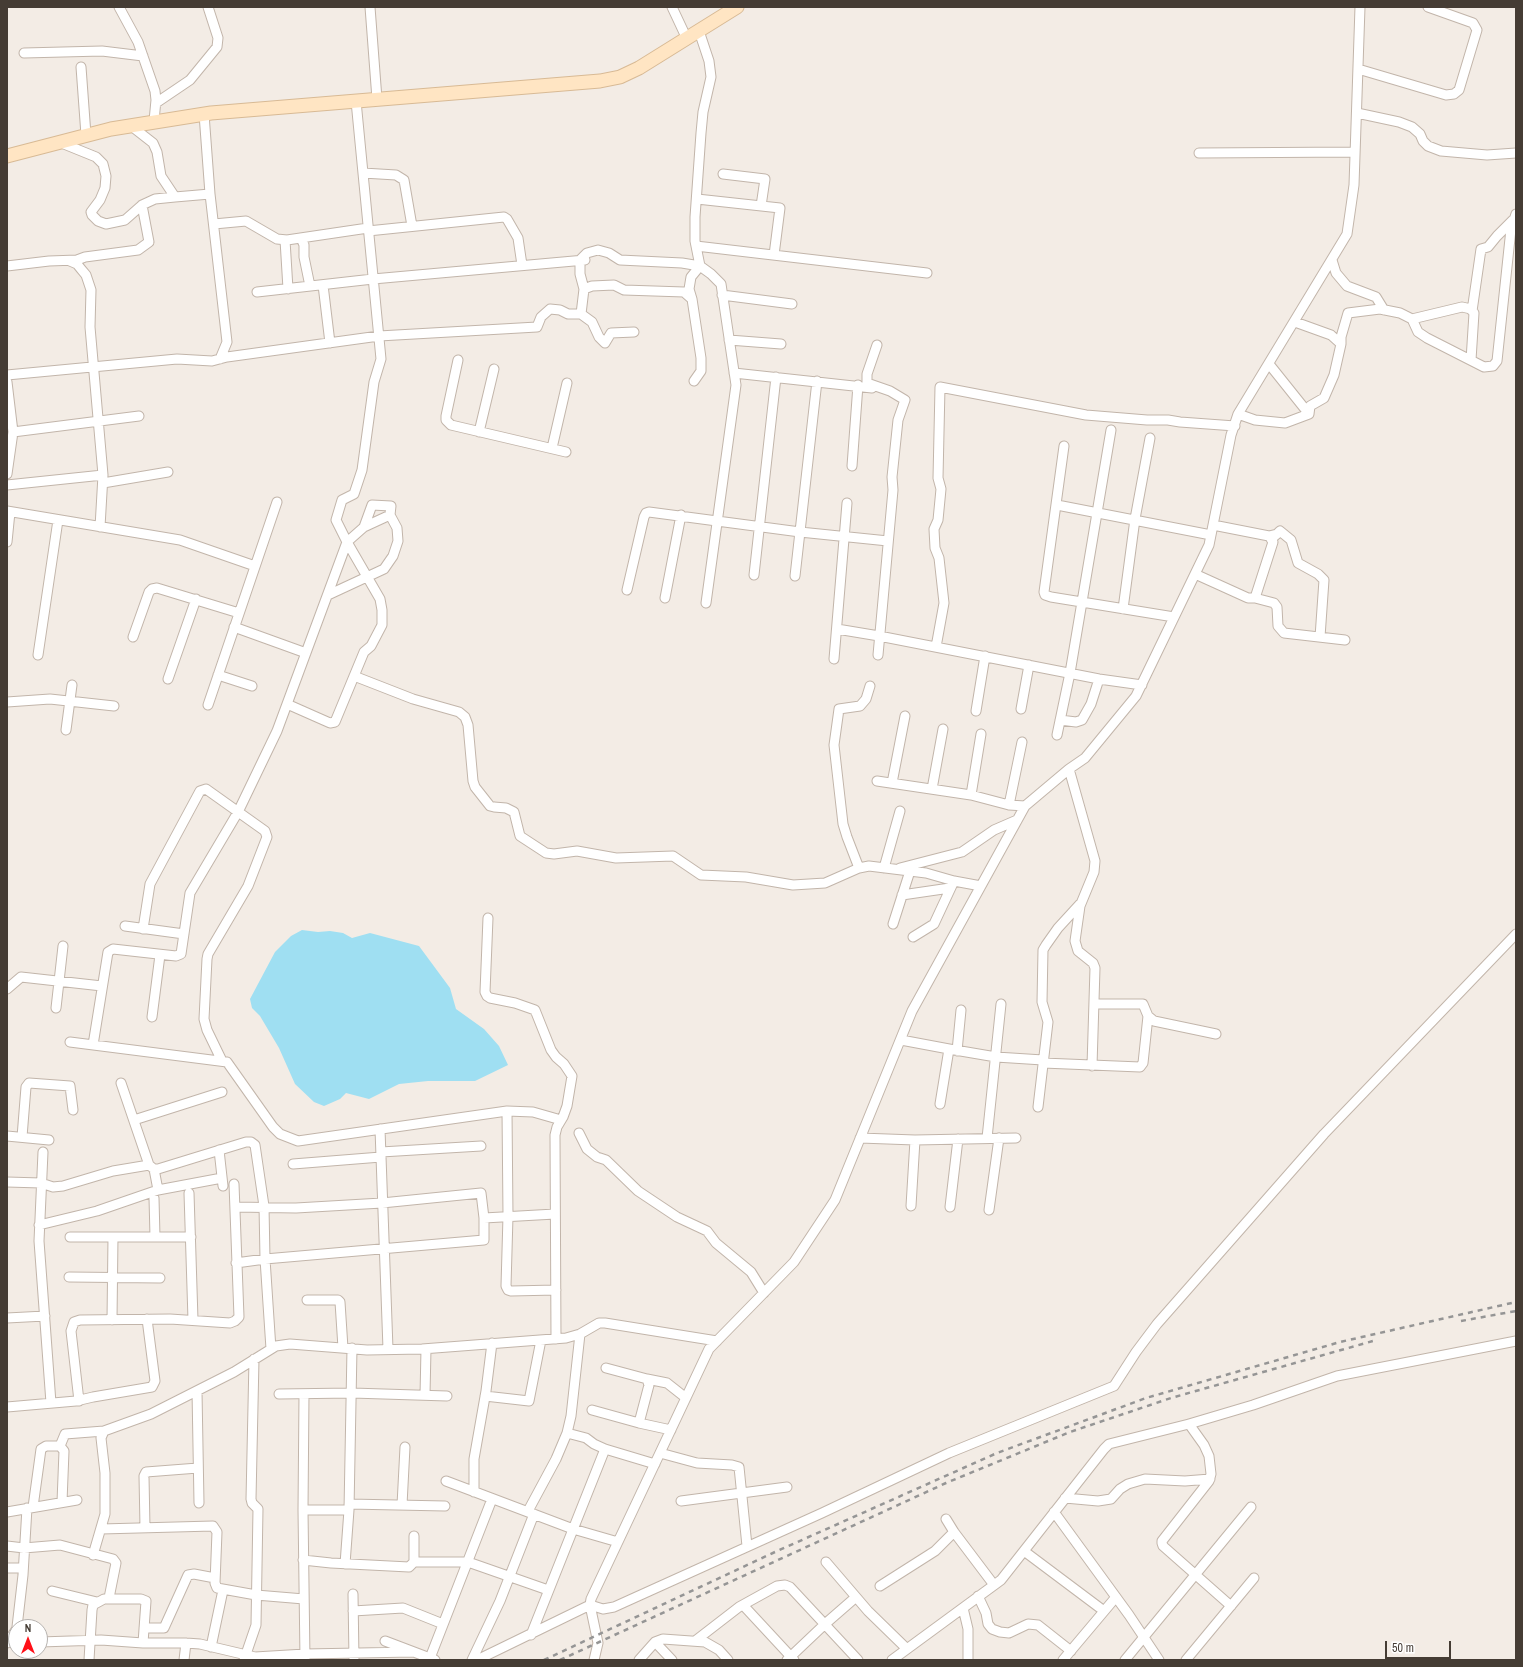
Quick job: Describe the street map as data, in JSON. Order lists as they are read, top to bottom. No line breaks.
{"scale_bar":"50 m","north":"top"}
